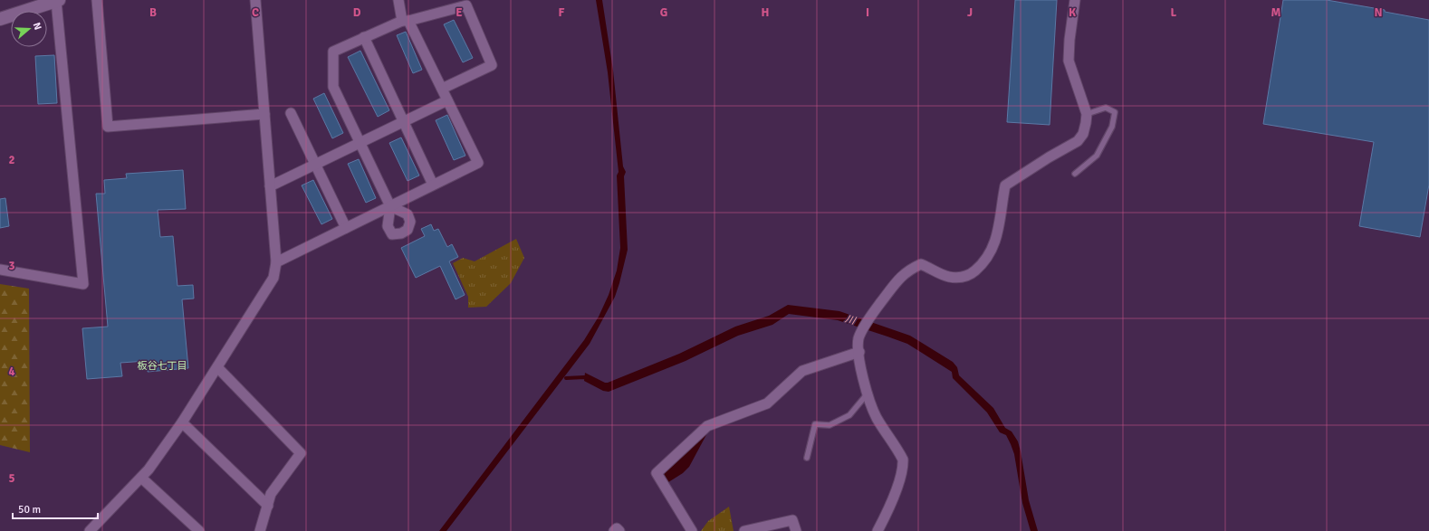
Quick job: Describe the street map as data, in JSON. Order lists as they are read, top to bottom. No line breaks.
{"districts":["板谷七丁目"],"water":["川"],"scale_bar":"50 m","north":"right","grid":{"columns":["B","C","D","E","F","G","H","I","J","K","L","M","N"],"rows":["2","3","4","5"]}}
